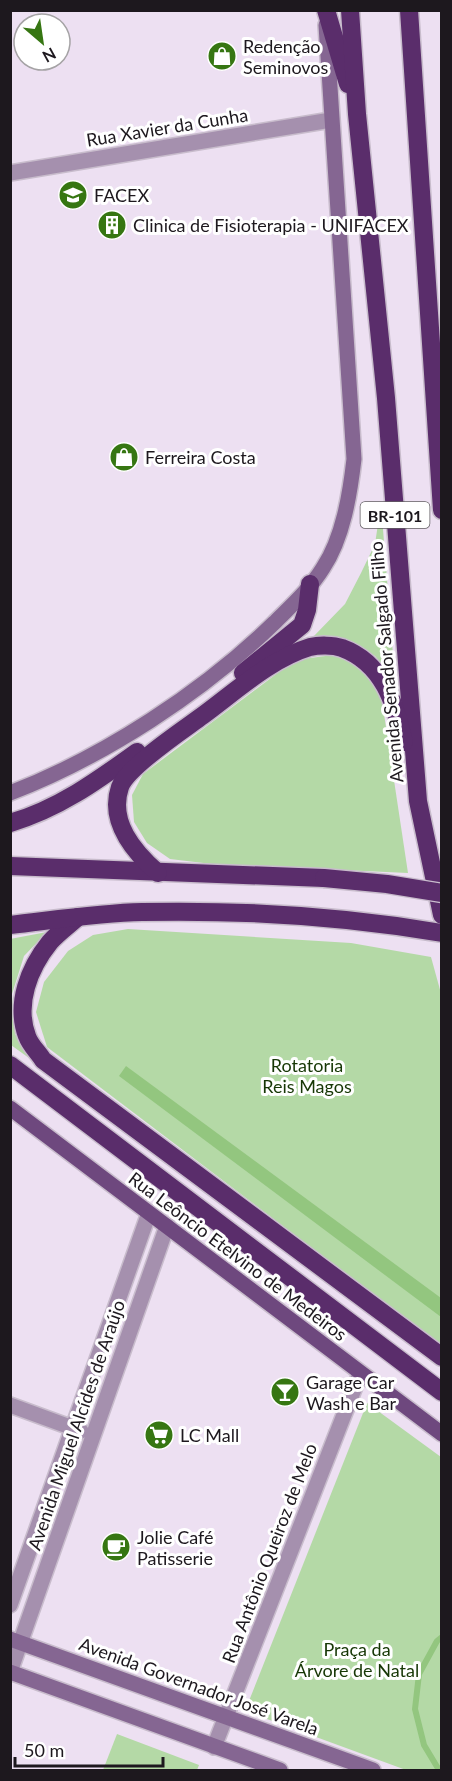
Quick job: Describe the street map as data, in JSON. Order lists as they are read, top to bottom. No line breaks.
{"streets":{"highway":["BR-101","Avenida Senador Salgado Filho"],"main road":["Rua Leôncio Etelvino de Medeiros","Avenida Governador José Varela"],"street":["Rua Xavier da Cunha","Avenida Miguel Alcídes de Araújo","Rua Antônio Queiroz de Melo"]},"crossings":[["Rua Leôncio Etelvino de Medeiros","Avenida Miguel Alcídes de Araújo"],["Rua Leôncio Etelvino de Medeiros","Rua Antônio Queiroz de Melo"],["Avenida Miguel Alcídes de Araújo","Avenida Governador José Varela"],["Rua Antônio Queiroz de Melo","Avenida Governador José Varela"]],"parks":["Rotatoria Reis Magos","Praça da Árvore de Natal"],"places":{"shop":["Redenção Seminovos","Ferreira Costa"],"school or university":["FACEX"],"building":["Clinica de Fisioterapia - UNIFACEX"],"bar":["Garage Car Wash e Bar"],"supermarket":["LC Mall"],"cafe":["Jolie Café Patisserie"]},"scale_bar":"50 m","north":"bottom right"}
